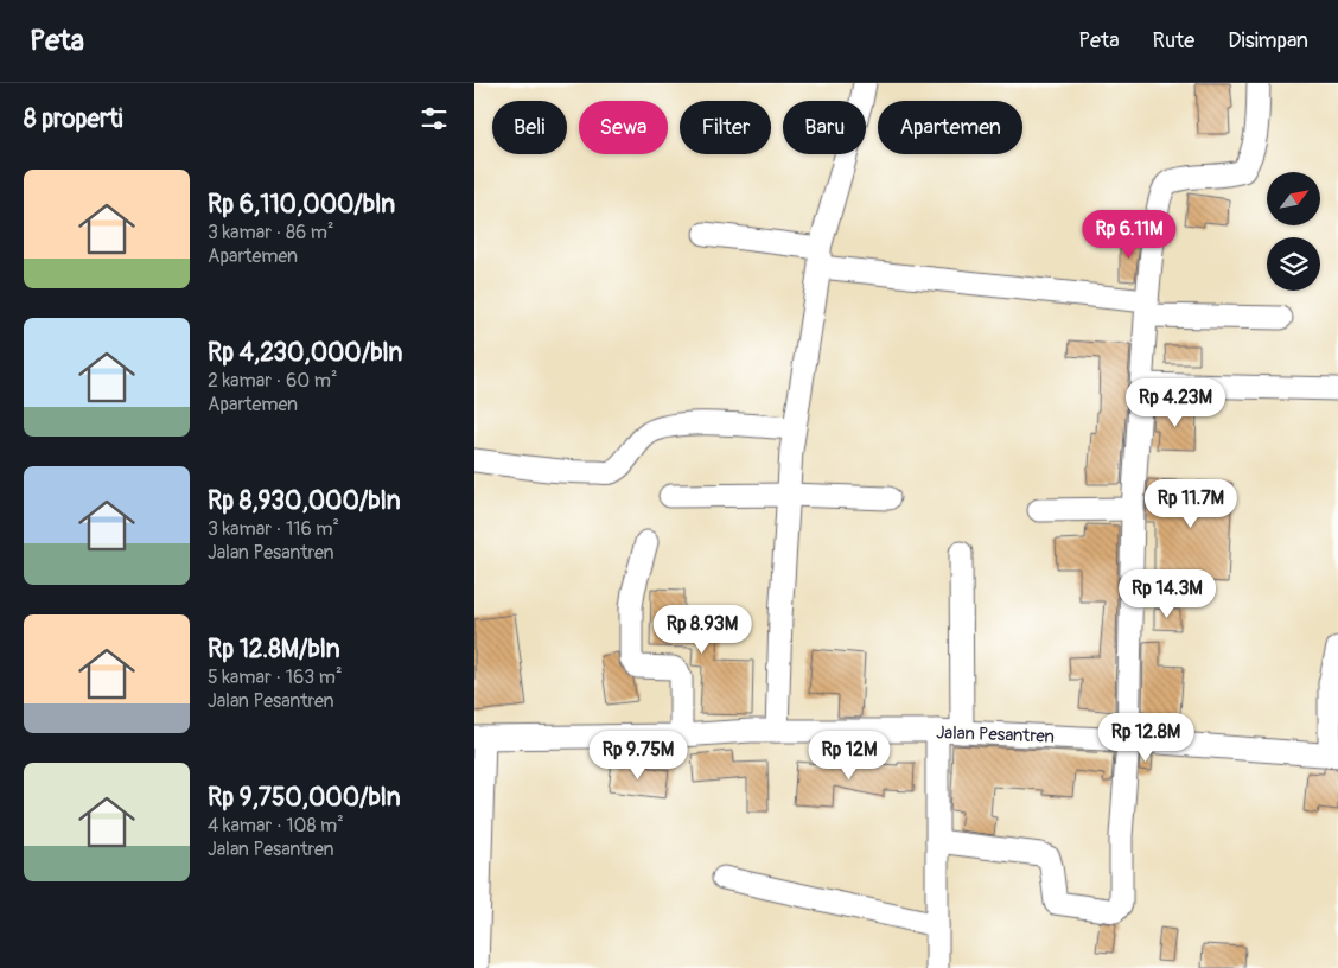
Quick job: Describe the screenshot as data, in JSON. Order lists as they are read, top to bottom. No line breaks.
{"streets":{"street":["Jalan Pesantren"]},"north":"top right","page":{"header":"Peta","nav":["Peta","Rute","Disimpan"],"heading":"8 properti","chip":["Beli","Sewa","Filter","Baru","Apartemen"],"list":[{"name":"Rp 6,110,000/bln","note":"3 kamar · 86 m² · Apartemen"},{"name":"Rp 4,230,000/bln","note":"2 kamar · 60 m² · Apartemen"},{"name":"Rp 8,930,000/bln","note":"3 kamar · 116 m² · Jalan Pesantren"},{"name":"Rp 12.8M/bln","note":"5 kamar · 163 m² · Jalan Pesantren"},{"name":"Rp 9,750,000/bln","note":"4 kamar · 108 m² · Jalan Pesantren"}],"price":["Rp 6.11M","Rp 4.23M","Rp 11.7M","Rp 14.3M","Rp 8.93M","Rp 12.8M","Rp 9.75M","Rp 12M"]}}
